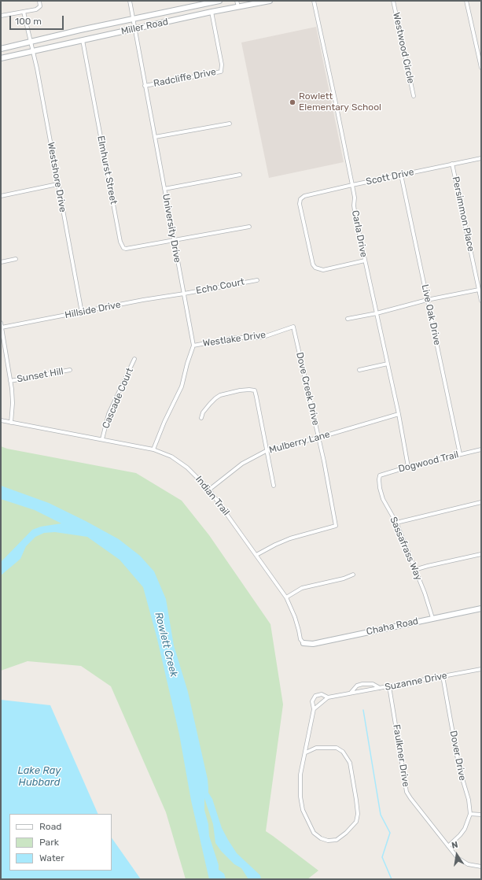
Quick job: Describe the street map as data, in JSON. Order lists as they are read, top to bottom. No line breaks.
{"streets":{"main road":["Miller Road","Chaha Road"],"street":["Westwood Circle","Radcliffe Drive","Elmhurst Street","Westshore Drive","Scott Drive","Persimmon Place","University Drive","Carla Drive","Echo Court","Hillside Drive","Live Oak Drive","Westlake Drive","Sunset Hill","Dove Creek Drive","Cascade Court","Mulberry Lane","Dogwood Trail","Indian Trail","Sassafrass Way","Suzanne Drive","Faulkner Drive","Dover Drive"]},"crossings":[["Miller Road","Radcliffe Drive"],["Miller Road","Elmhurst Street"],["Miller Road","Westshore Drive"],["Miller Road","University Drive"],["Radcliffe Drive","University Drive"],["Elmhurst Street","University Drive"],["Westshore Drive","Hillside Drive"],["Scott Drive","Persimmon Place"],["Scott Drive","Carla Drive"],["Scott Drive","Live Oak Drive"],["University Drive","Echo Court"],["University Drive","Hillside Drive"],["University Drive","Westlake Drive"],["University Drive","Indian Trail"],["Carla Drive","Mulberry Lane"],["Carla Drive","Dogwood Trail"],["Echo Court","Hillside Drive"],["Live Oak Drive","Dogwood Trail"],["Westlake Drive","Dove Creek Drive"],["Dove Creek Drive","Mulberry Lane"],["Dove Creek Drive","Indian Trail"],["Cascade Court","Indian Trail"],["Mulberry Lane","Indian Trail"],["Dogwood Trail","Sassafrass Way"],["Indian Trail","Chaha Road"],["Sassafrass Way","Chaha Road"],["Suzanne Drive","Faulkner Drive"],["Suzanne Drive","Dover Drive"],["Faulkner Drive","Dover Drive"]],"water":["Rowlett Creek","Lake Ray Hubbard"],"places":["Rowlett Elementary School"],"legend":["Road","Park","Water"],"scale_bar":"100 m","north":"top"}
